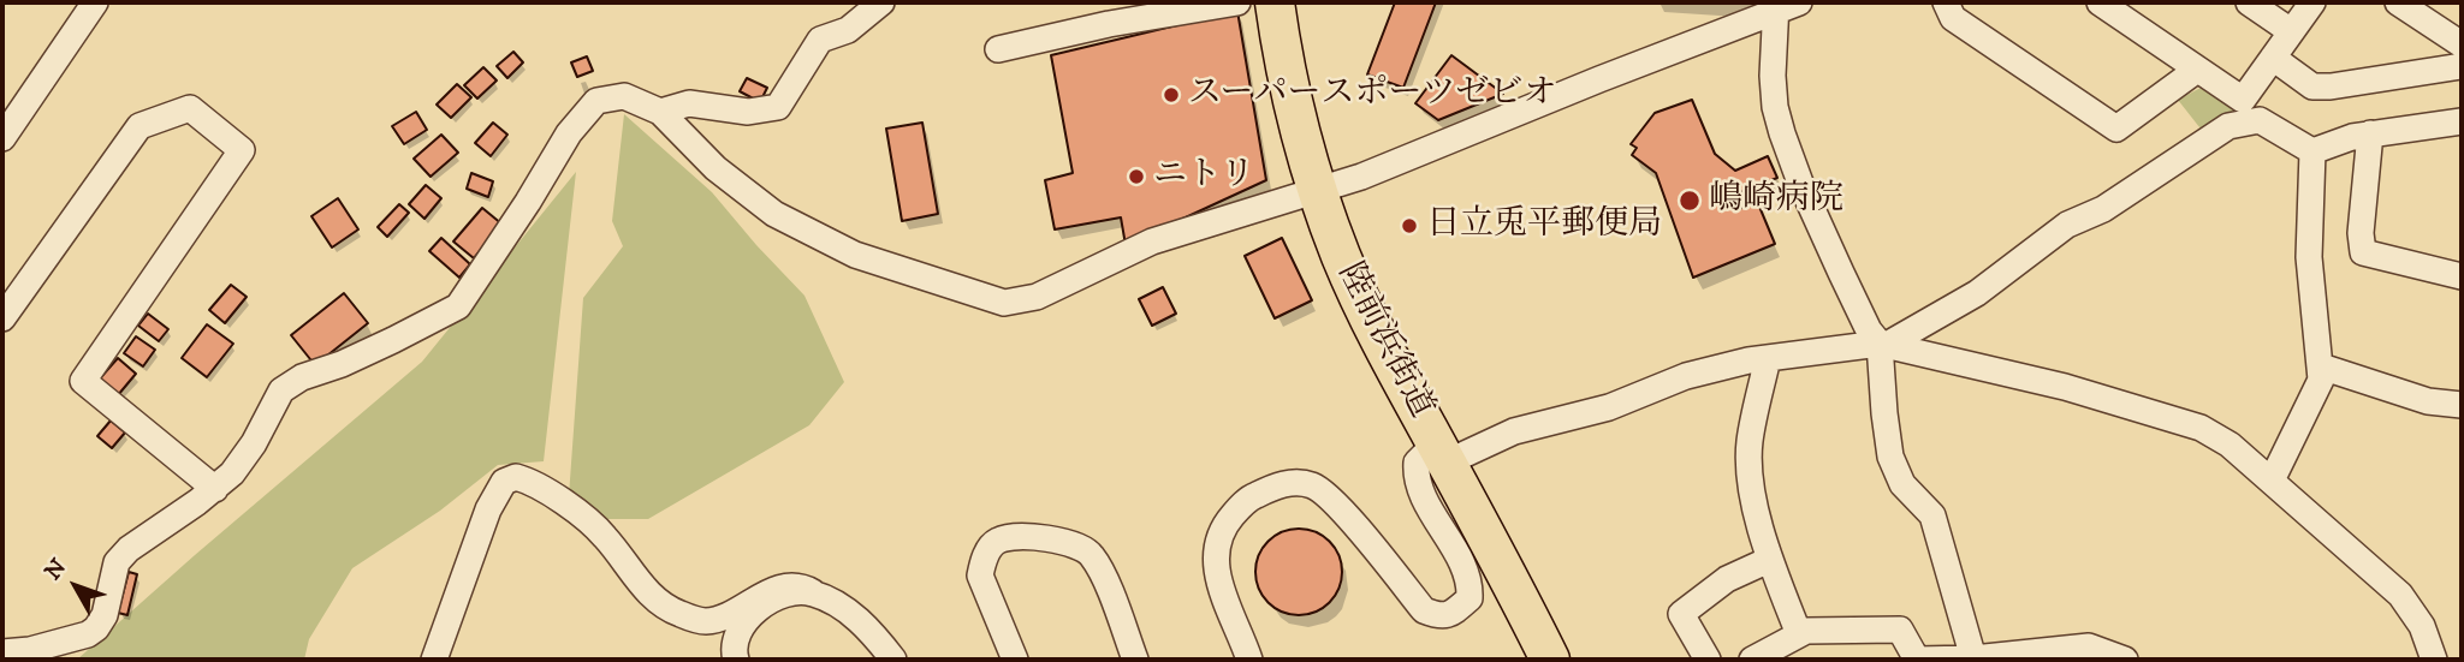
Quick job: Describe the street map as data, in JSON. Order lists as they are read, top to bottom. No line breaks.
{"streets":{"highway":["陸前浜街道"]},"places":["スーパースポーツゼビオ","ニトリ","嶋崎病院","日立兎平郵便局"],"north":"top left"}
